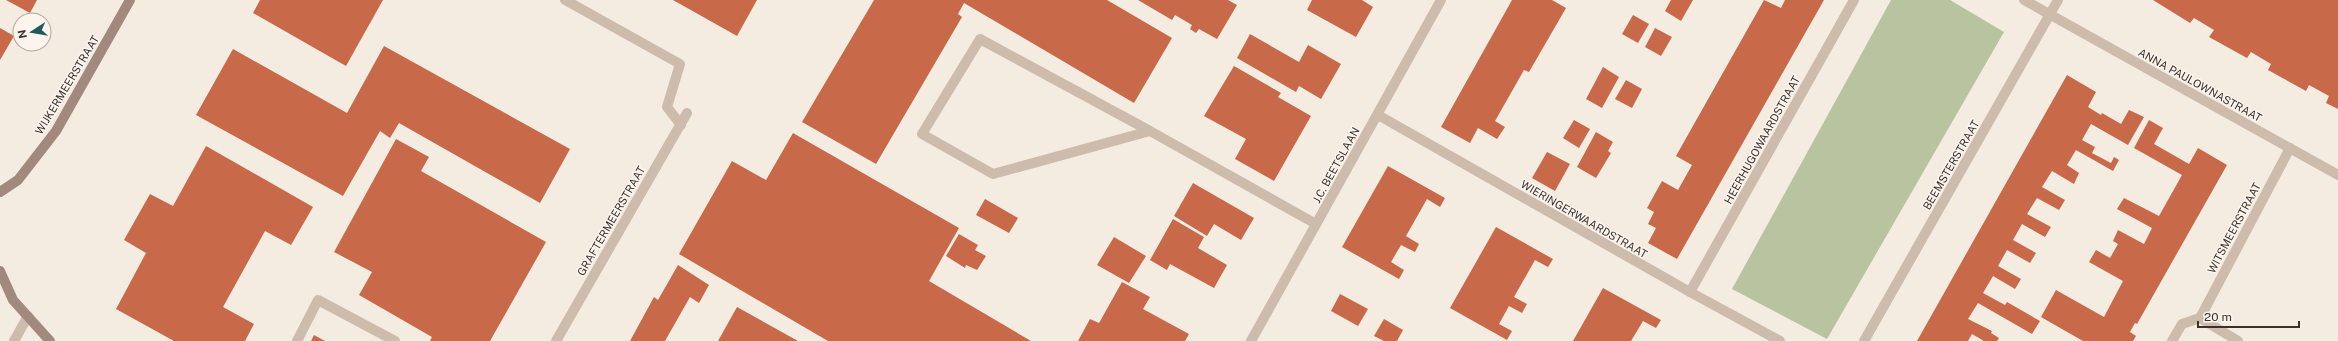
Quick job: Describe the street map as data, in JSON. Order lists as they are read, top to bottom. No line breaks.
{"streets":{"street":["WIJKERMEERSTRAAT","ANNA PAULOWNASTRAAT","HEERHUGOWAARDSTRAAT","J.C. BEETSLAAN","BEEMSTERSTRAAT","WIERINGERWAARDSTRAAT","GRAFTERMEERSTRAAT","WITSMEERSTRAAT"]},"crossings":[["ANNA PAULOWNASTRAAT","BEEMSTERSTRAAT"],["ANNA PAULOWNASTRAAT","WITSMEERSTRAAT"],["HEERHUGOWAARDSTRAAT","WIERINGERWAARDSTRAAT"],["J.C. BEETSLAAN","WIERINGERWAARDSTRAAT"]],"scale_bar":"20 m","north":"left"}
